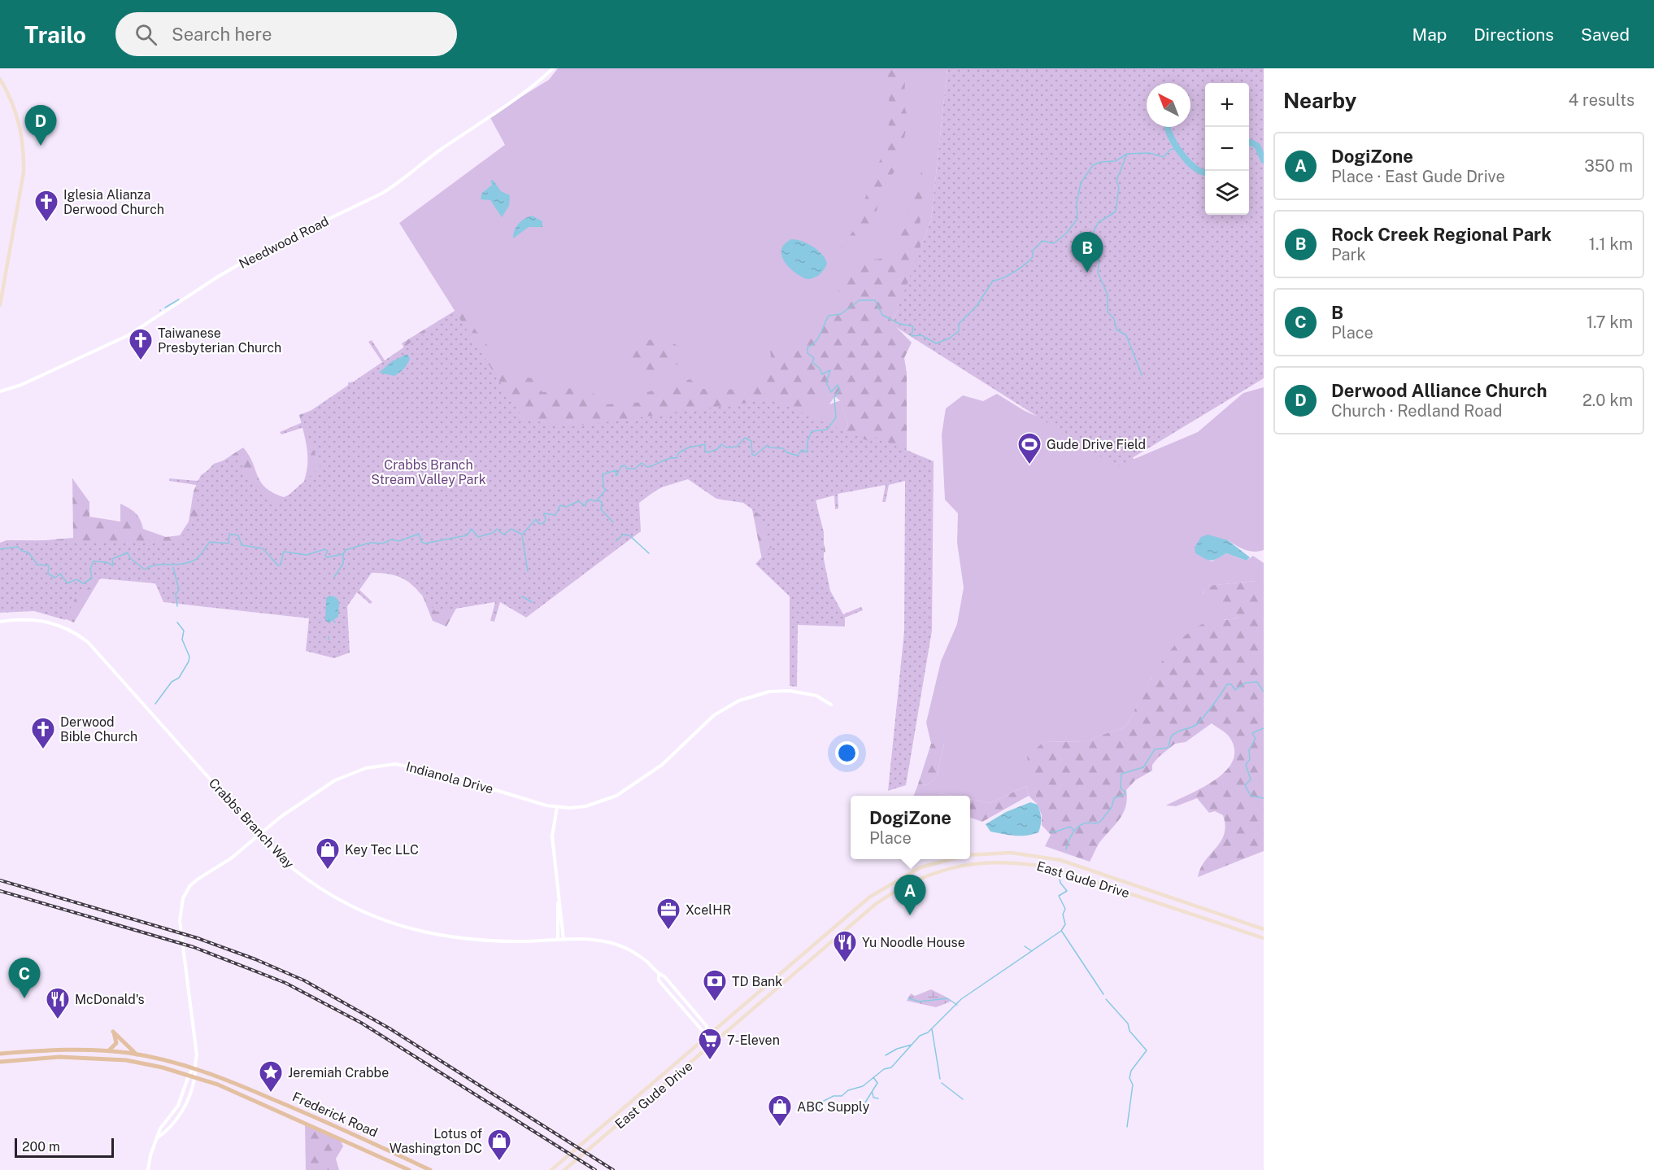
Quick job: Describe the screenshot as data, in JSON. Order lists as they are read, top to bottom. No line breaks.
{"streets":{"main road":["East Gude Drive","Frederick Road"],"street":["Needwood Road","Indianola Drive","Crabbs Branch Way"]},"crossings":[["Indianola Drive","Crabbs Branch Way"],["Indianola Drive","Frederick Road"],["Crabbs Branch Way","East Gude Drive"]],"parks":["Crabbs Branch Stream Valley Park"],"places":{"church":["Iglesia Alianza Derwood Church","Taiwanese Presbyterian Church","Derwood Bible Church"],"sports":["Gude Drive Field"],"shop":["Key Tec LLC","ABC Supply","Lotus of Washington DC"],"office":["XcelHR"],"restaurant":["Yu Noodle House","McDonald's"],"bank":["TD Bank"],"supermarket":["7-Eleven"],"place":["Jeremiah Crabbe"]},"scale_bar":"200 m","north":"top left","page":{"header":"Trailo","search":"Search here","nav":["Map","Directions","Saved"],"heading":["Nearby","4 results"],"map_buttons":["+","−"],"pins":["D","B","A","C"],"list":[{"mark":"A","name":"DogiZone","note":"Place · East Gude Drive","value":"350 m"},{"mark":"B","name":"Rock Creek Regional Park","note":"Park","value":"1.1 km"},{"mark":"C","name":"B","note":"Place","value":"1.7 km"},{"mark":"D","name":"Derwood Alliance Church","note":"Church · Redland Road","value":"2.0 km"}],"popup":["DogiZone","Place"],"scale":"200 m"}}
